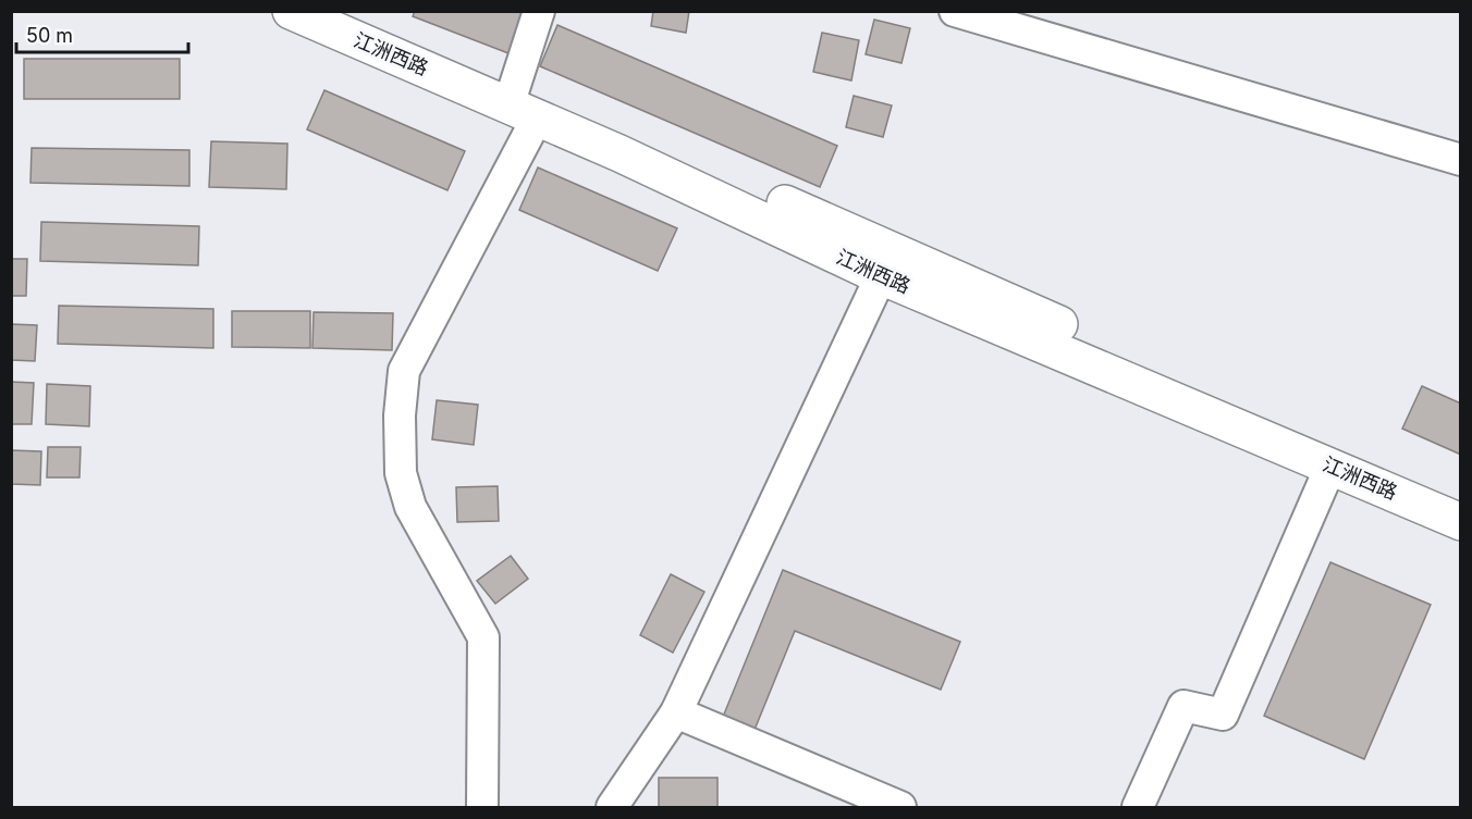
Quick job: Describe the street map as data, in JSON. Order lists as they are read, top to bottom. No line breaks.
{"streets":{"main road":["江洲西路"]},"scale_bar":"50 m"}
